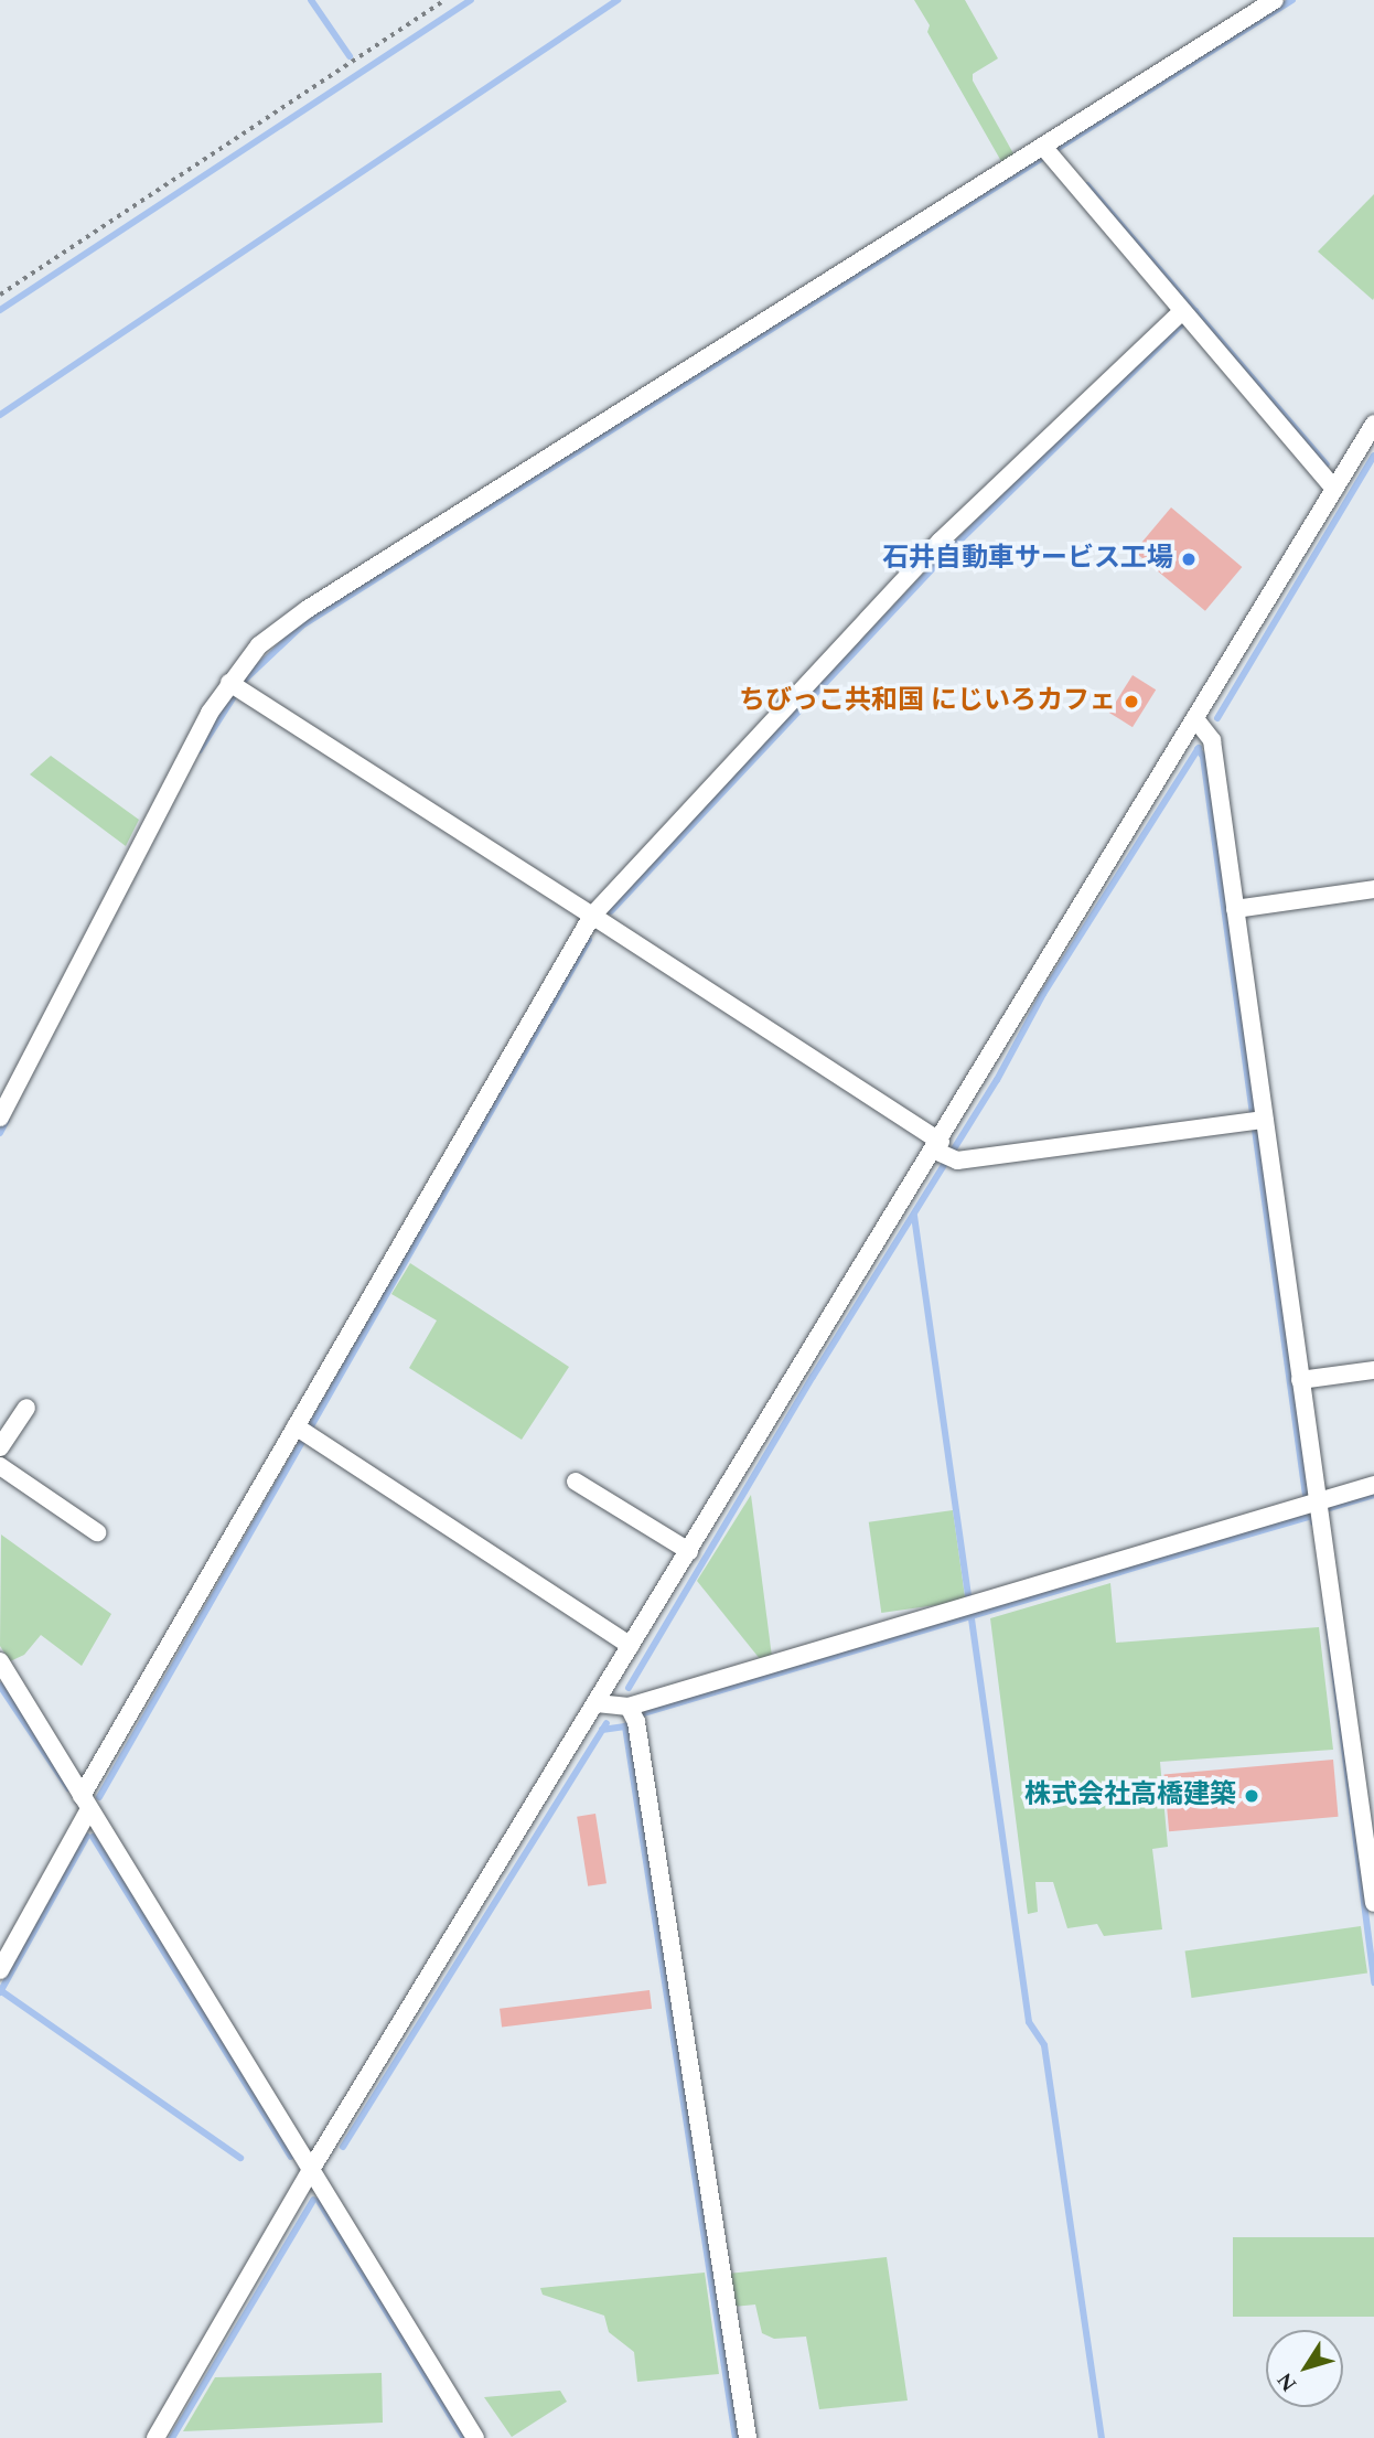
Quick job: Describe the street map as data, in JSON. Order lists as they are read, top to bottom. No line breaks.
{"places":["石井自動車サービス工場","ちびっこ共和国 にじいろカフェ","株式会社高橋建築"],"north":"bottom left"}
